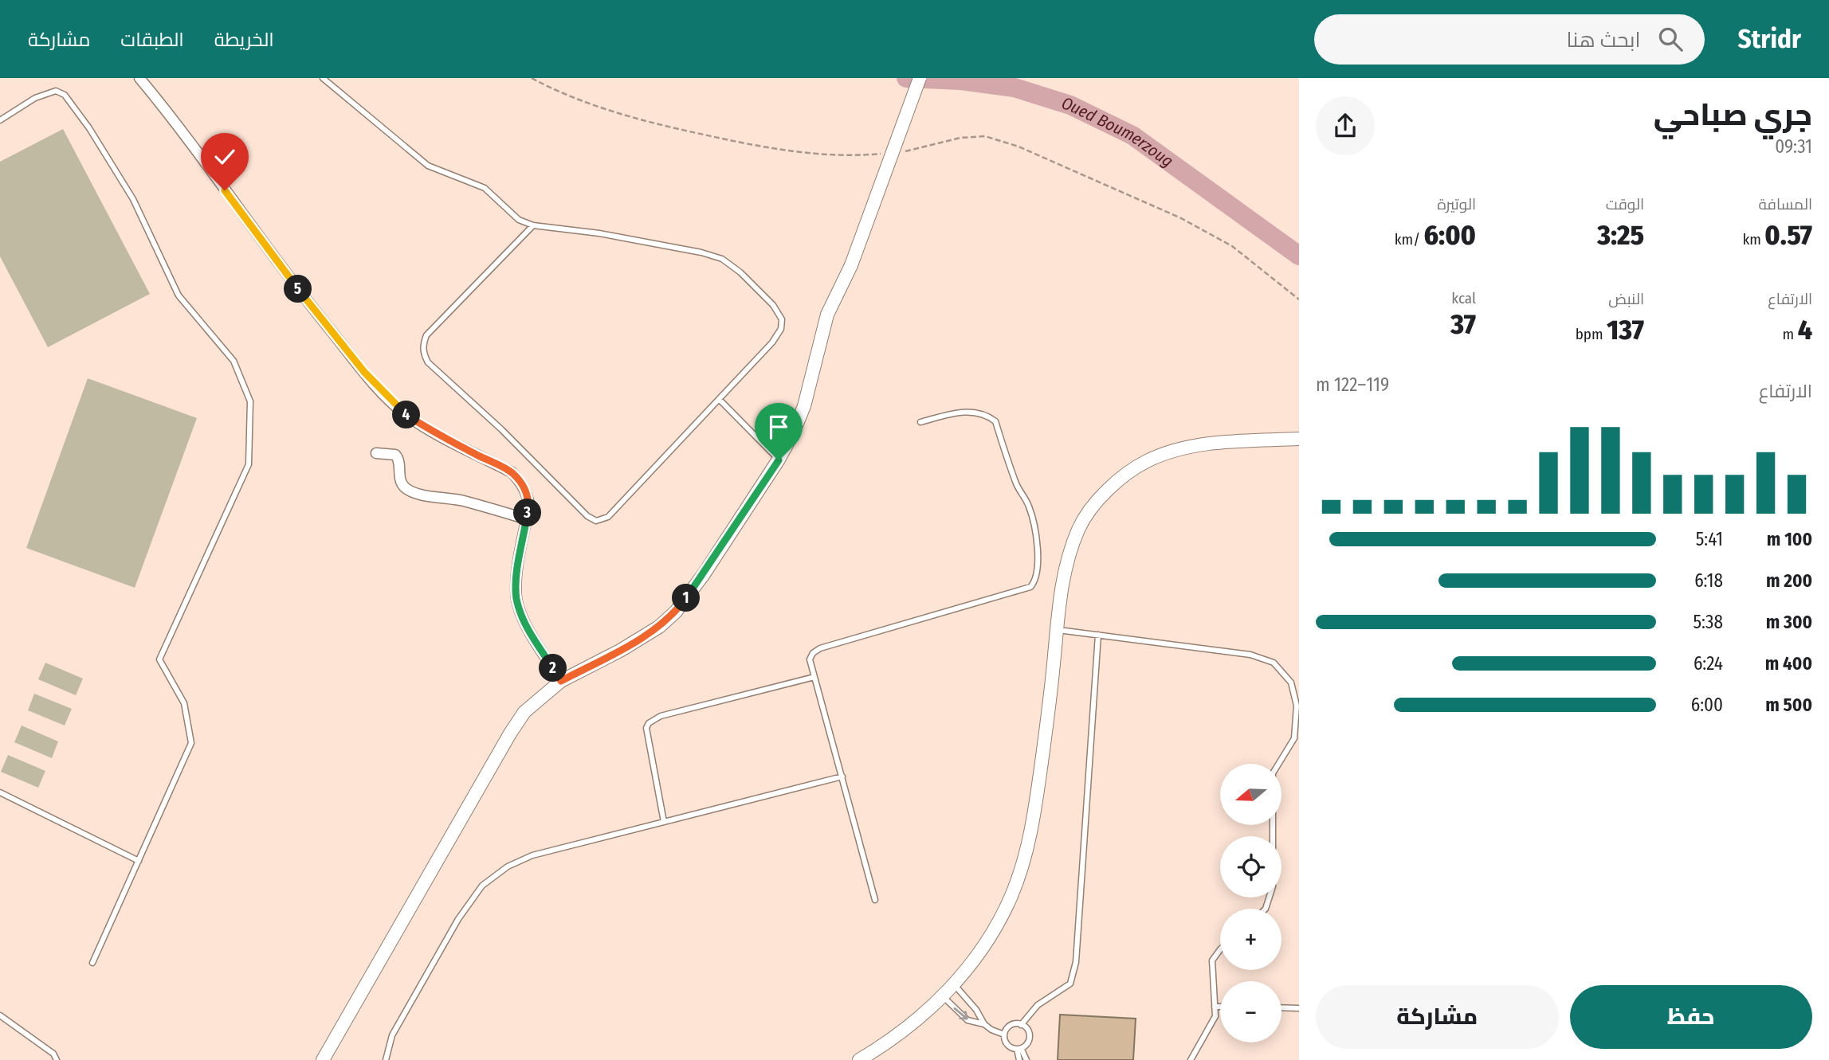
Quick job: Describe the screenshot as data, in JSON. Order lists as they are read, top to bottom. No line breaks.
{"water":["Oued Boumerzoug"],"north":"left","page":{"header":"Stridr","search":"ابحث هنا","nav":["الخريطة","الطبقات","مشاركة"],"heading":["جري صباحي","09:31"],"stats":[["المسافة","0.57 km"],["الوقت","3:25"],["الوتيرة","6:00 /km"],["الارتفاع","4 m"],["النبض","137 bpm"],["kcal","37"]],"pins":["5","4","3","1","2"],"chart":["الارتفاع","119–122 m"],"list":[{"name":"100 m","note":"5:41"},{"name":"200 m","note":"6:18"},{"name":"300 m","note":"5:38"},{"name":"400 m","note":"6:24"},{"name":"500 m","note":"6:00"}],"map_buttons":["+","−"],"buttons":["حفظ","مشاركة"]}}
